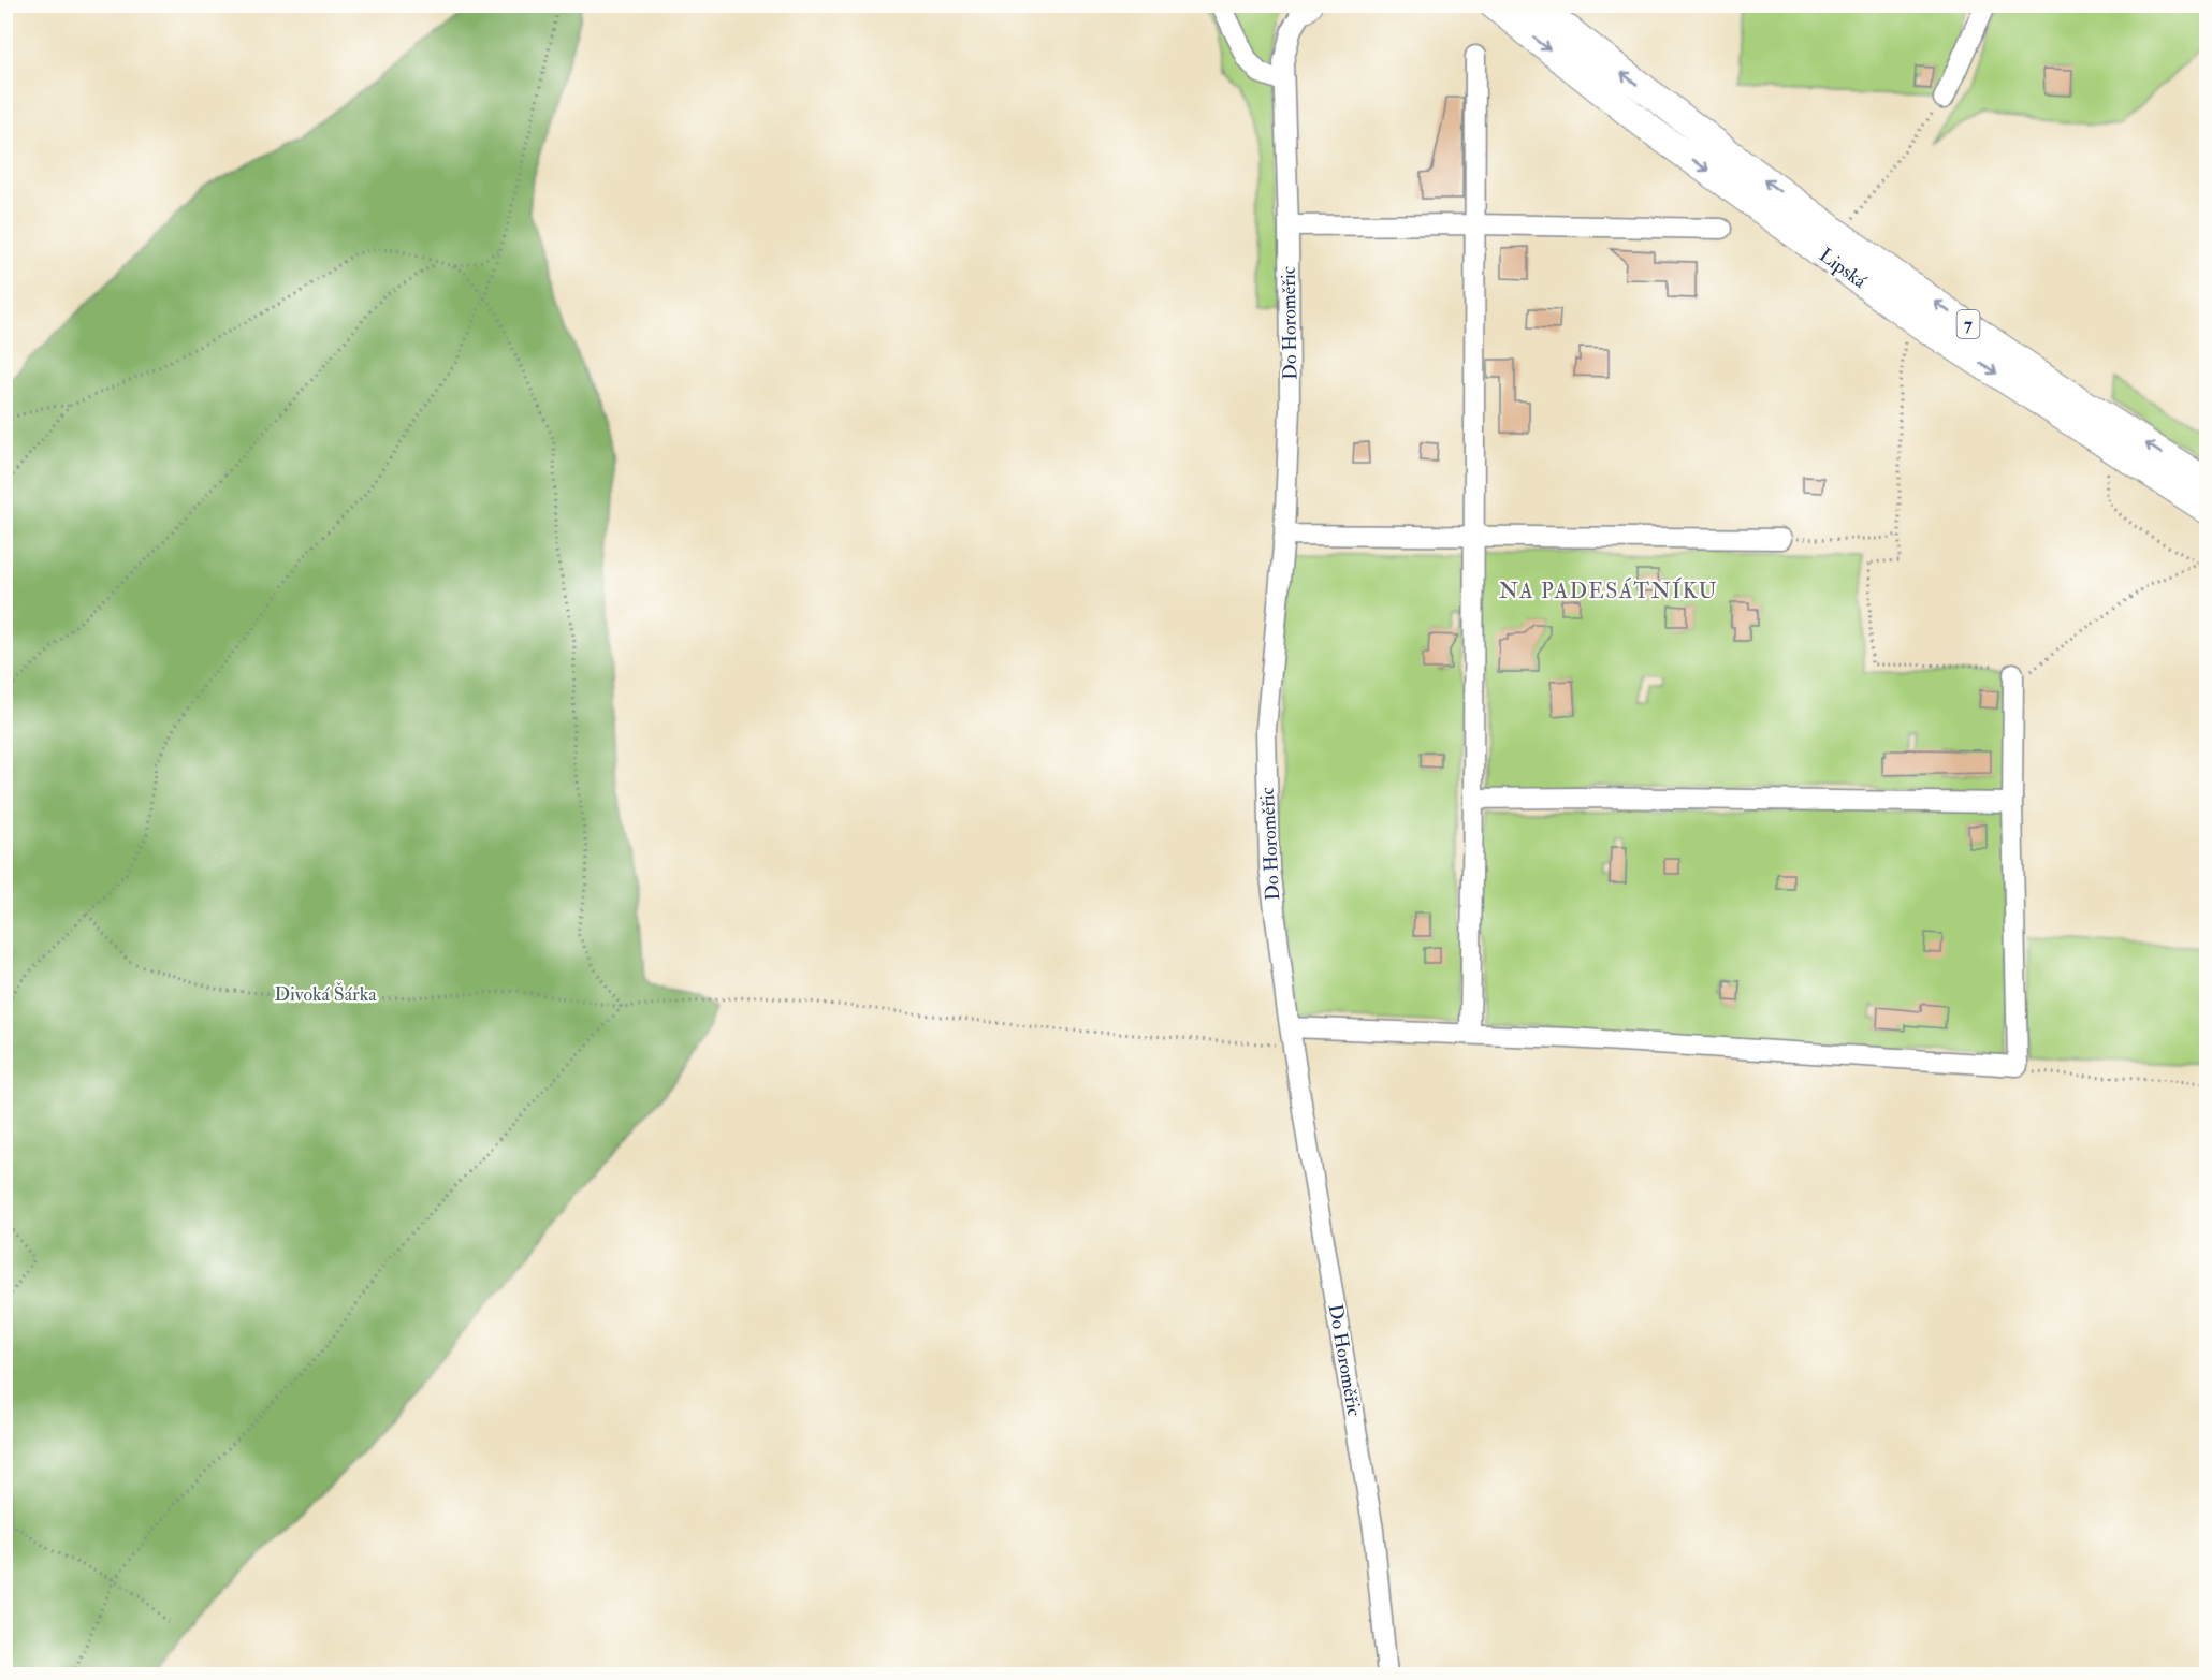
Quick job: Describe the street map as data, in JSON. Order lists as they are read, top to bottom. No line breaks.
{"streets":{"highway":["Lipská","7"],"street":["Do Horoměřic"]},"districts":["NA PADESÁTNÍKU"],"parks":["Divoká Šárka"]}
